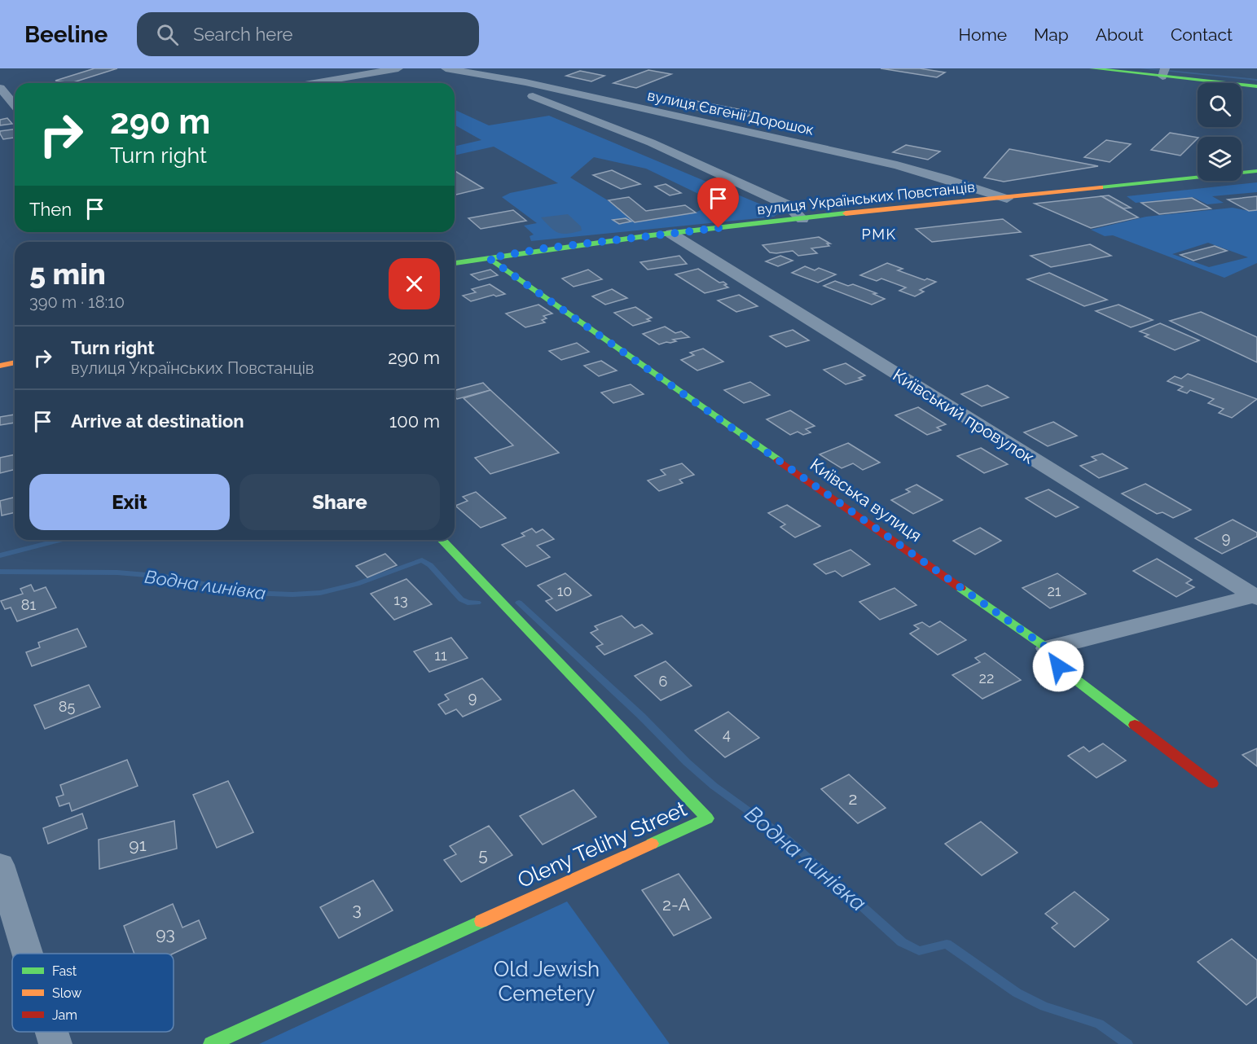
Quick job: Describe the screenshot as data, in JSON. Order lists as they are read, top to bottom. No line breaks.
{"streets":{"street":["вулиця Євгенії Дорошок","вулиця Українських Повстанців","Київський провулок","Київська вулиця","Oleny Telihy Street"]},"crossings":[["вулиця Євгенії Дорошок","вулиця Українських Повстанців"],["вулиця Українських Повстанців","Київський провулок"],["вулиця Українських Повстанців","Київська вулиця"]],"districts":["PMK"],"water":["Водна линівка"],"parks":["Old Jewish Cemetery"],"house_numbers":["9","10","21","13","81","11","22","6","9","85","4","2","91","5","2-А","3","93"],"legend":["Fast","Slow","Jam"],"page":{"header":"Beeline","search":"Search here","nav":["Home","Map","About","Contact"],"turn":["290 m","Turn right"],"then":"Then","heading":["5 min","390 m · 18:10"],"list":[{"name":"Turn right","note":"вулиця Українських Повстанців","value":"290 m"},{"name":"Arrive at destination","value":"100 m"}],"buttons":["Exit","Share"]}}
